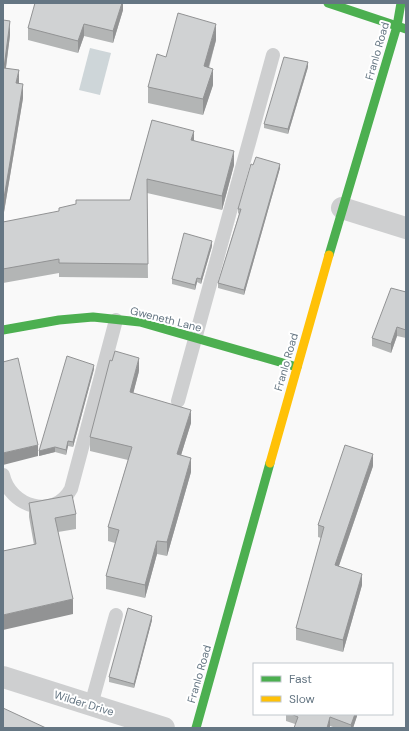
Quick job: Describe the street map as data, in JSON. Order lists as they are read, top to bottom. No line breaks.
{"streets":{"street":["Franlo Road","Gweneth Lane","Wilder Drive"]},"crossings":[["Franlo Road","Gweneth Lane"]],"legend":["Fast","Slow"]}
